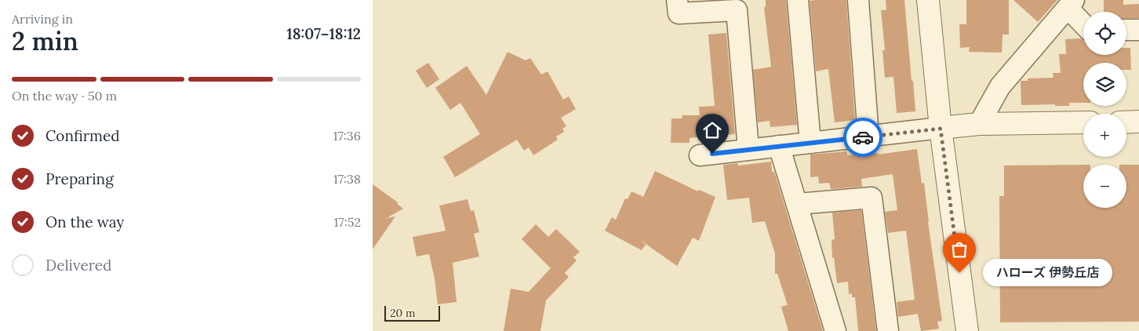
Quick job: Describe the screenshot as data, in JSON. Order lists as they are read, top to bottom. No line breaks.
{"places":["ハローズ 伊勢丘店"],"scale_bar":"20 m","page":{"heading":["2 min","Arriving in","18:07–18:12"],"map_buttons":["+","−"],"bar":"On the way · 50 m","list":[["Confirmed","17:36"],["Preparing","17:38"],["On the way","17:52"],"Delivered"],"bubble":"ハローズ 伊勢丘店","scale":"20 m"}}
